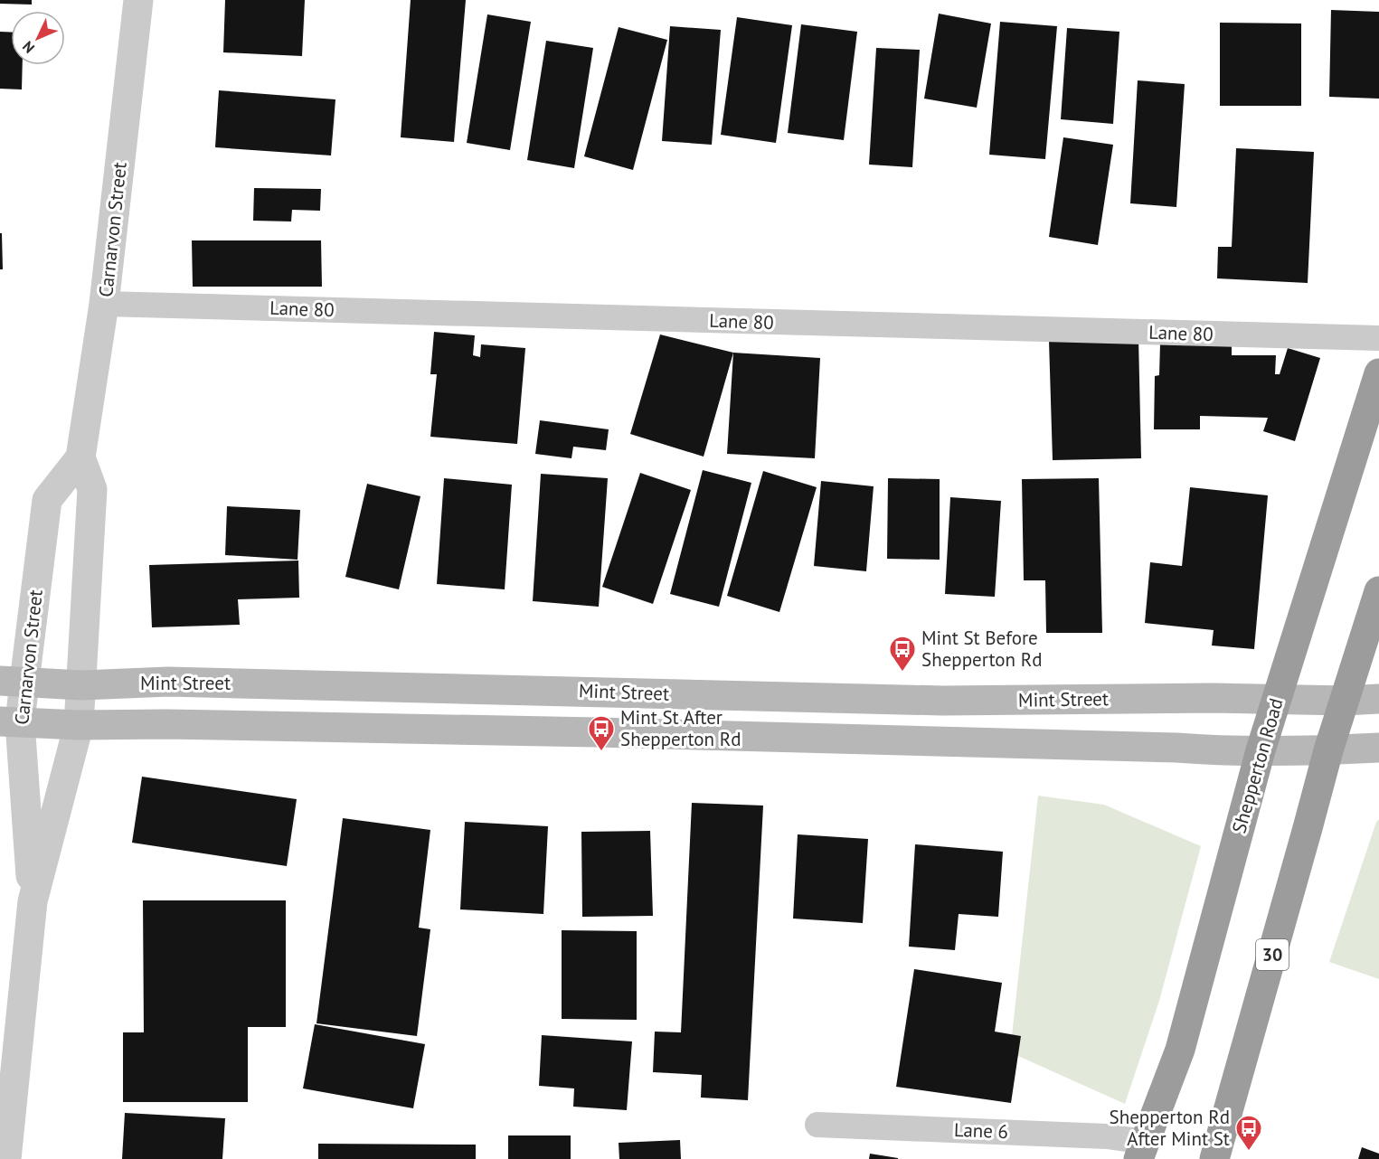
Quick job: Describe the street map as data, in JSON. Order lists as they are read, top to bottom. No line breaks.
{"streets":{"highway":["Shepperton Road","30"],"main road":["Mint Street"],"street":["Carnarvon Street"],"lane":["Lane 80","Lane 6"]},"crossings":[["Carnarvon Street","Lane 80"],["Carnarvon Street","Mint Street"],["Mint Street","Shepperton Road"],["Mint Street","30"],["Shepperton Road","Lane 6"]],"places":{"bus stop":["Mint St Before Shepperton Rd","Mint St After Shepperton Rd","Shepperton Rd After Mint St"]},"north":"bottom left"}
